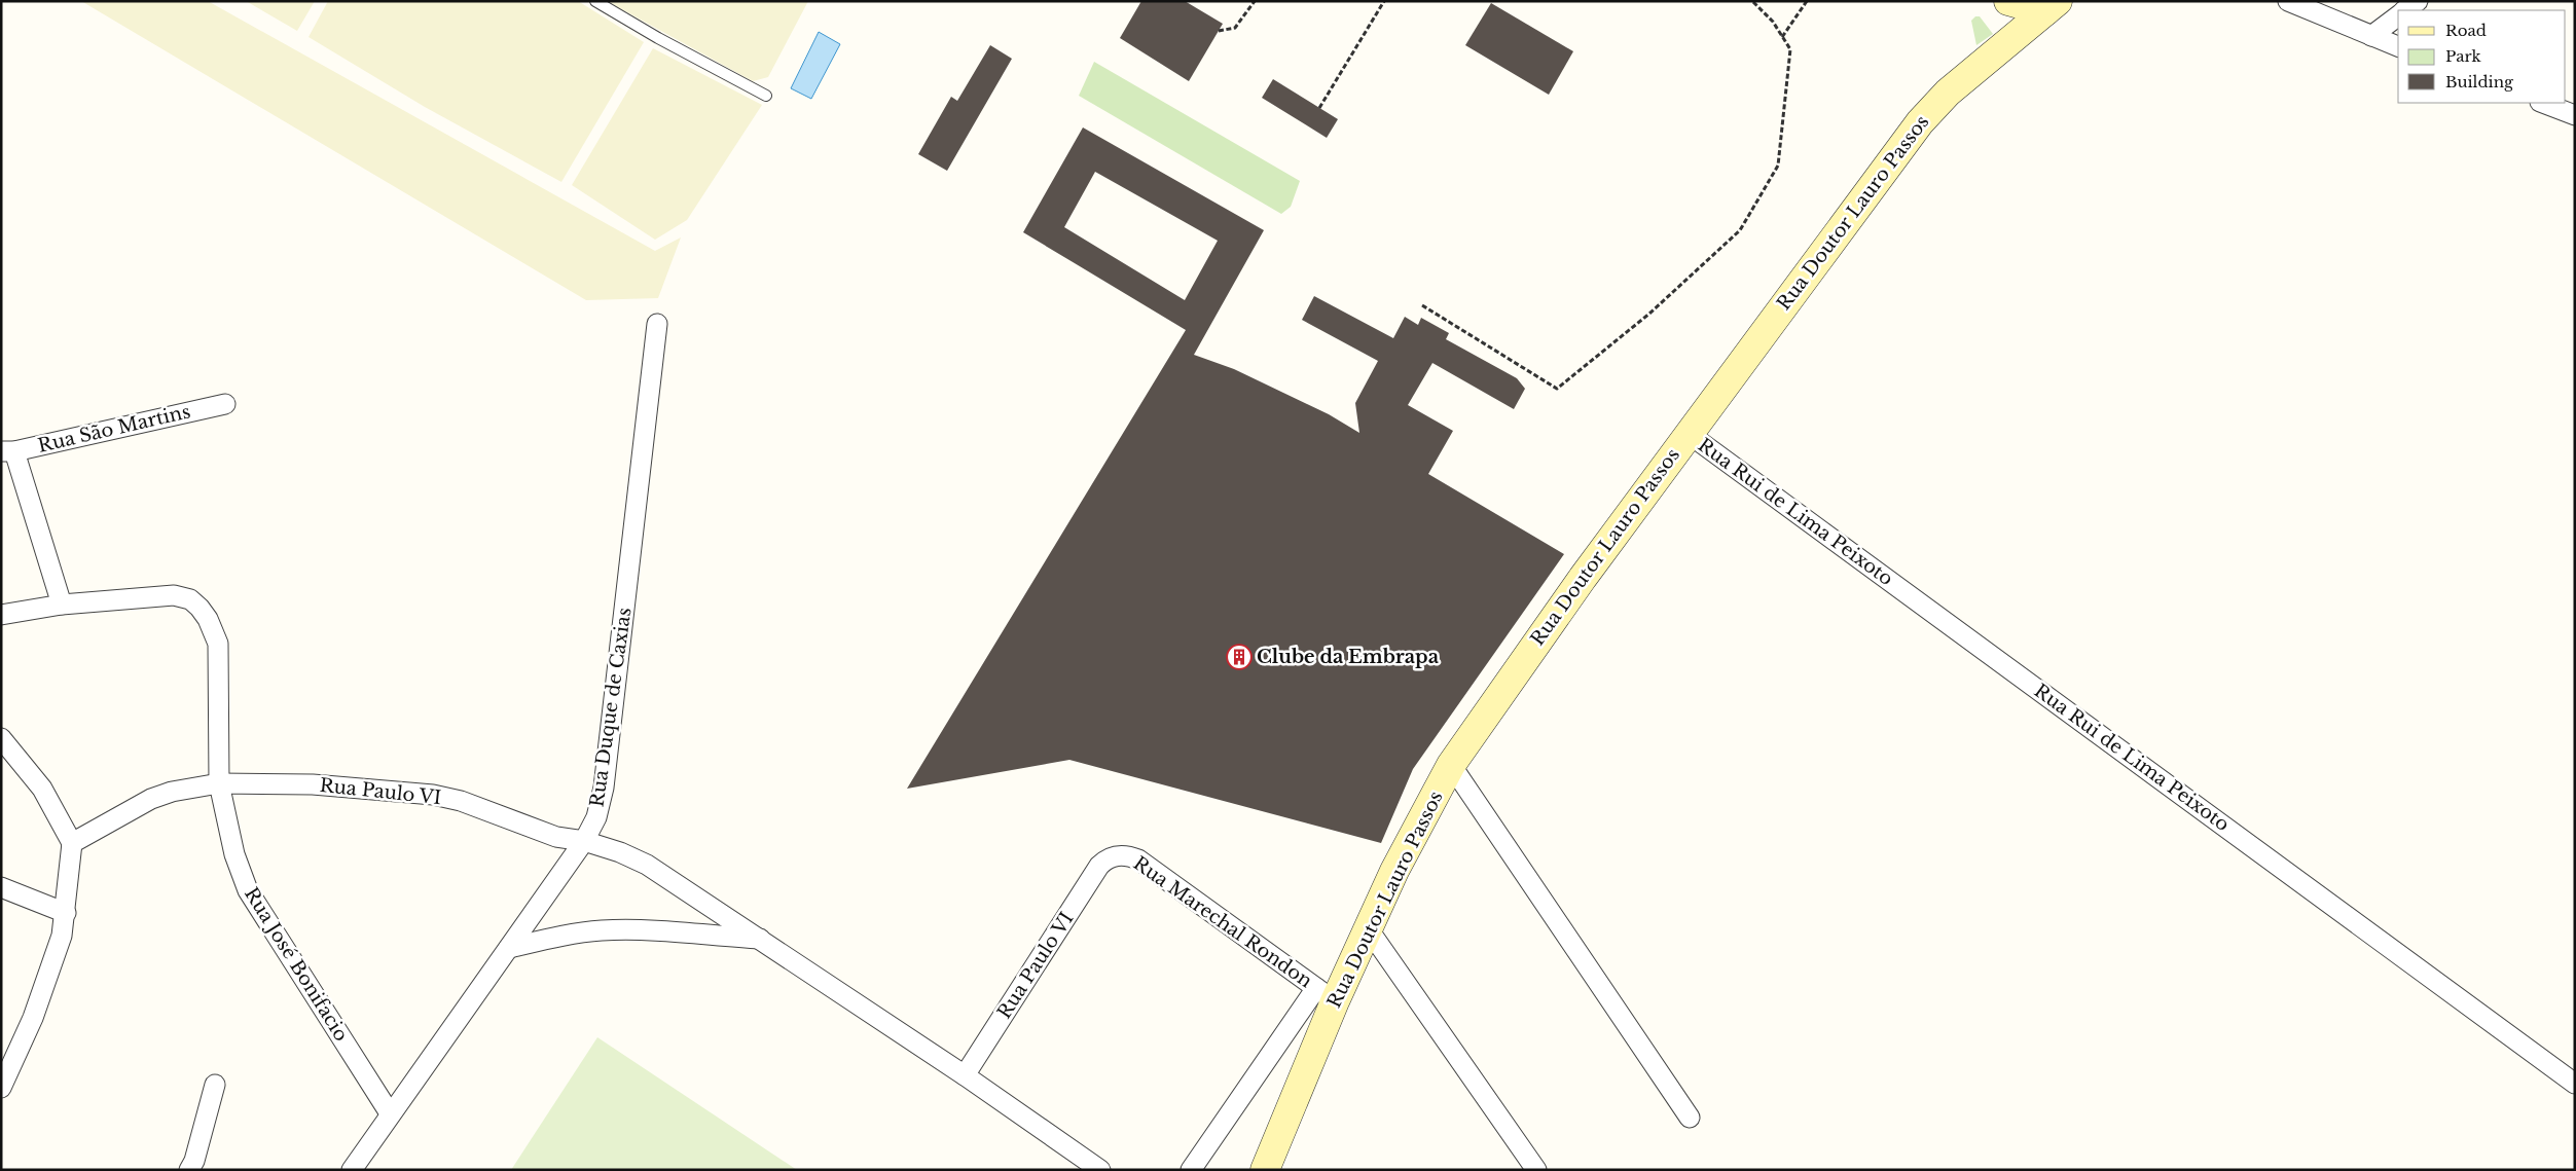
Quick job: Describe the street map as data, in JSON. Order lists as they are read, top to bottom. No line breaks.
{"streets":{"main road":["Rua Doutor Lauro Passos"],"street":["Rua São Martins","Rua Rui de Lima Peixoto","Rua Duque de Caxias","Rua Paulo VI","Rua Marechal Rondon","Rua José Bonifacio"]},"crossings":[["Rua Doutor Lauro Passos","Rua Rui de Lima Peixoto"],["Rua Doutor Lauro Passos","Rua Marechal Rondon"],["Rua Duque de Caxias","Rua Paulo VI"],["Rua Duque de Caxias","Rua José Bonifacio"],["Rua Paulo VI","Rua Marechal Rondon"],["Rua Paulo VI","Rua José Bonifacio"]],"places":{"building":["Clube da Embrapa"]},"legend":["Road","Park","Building"]}
